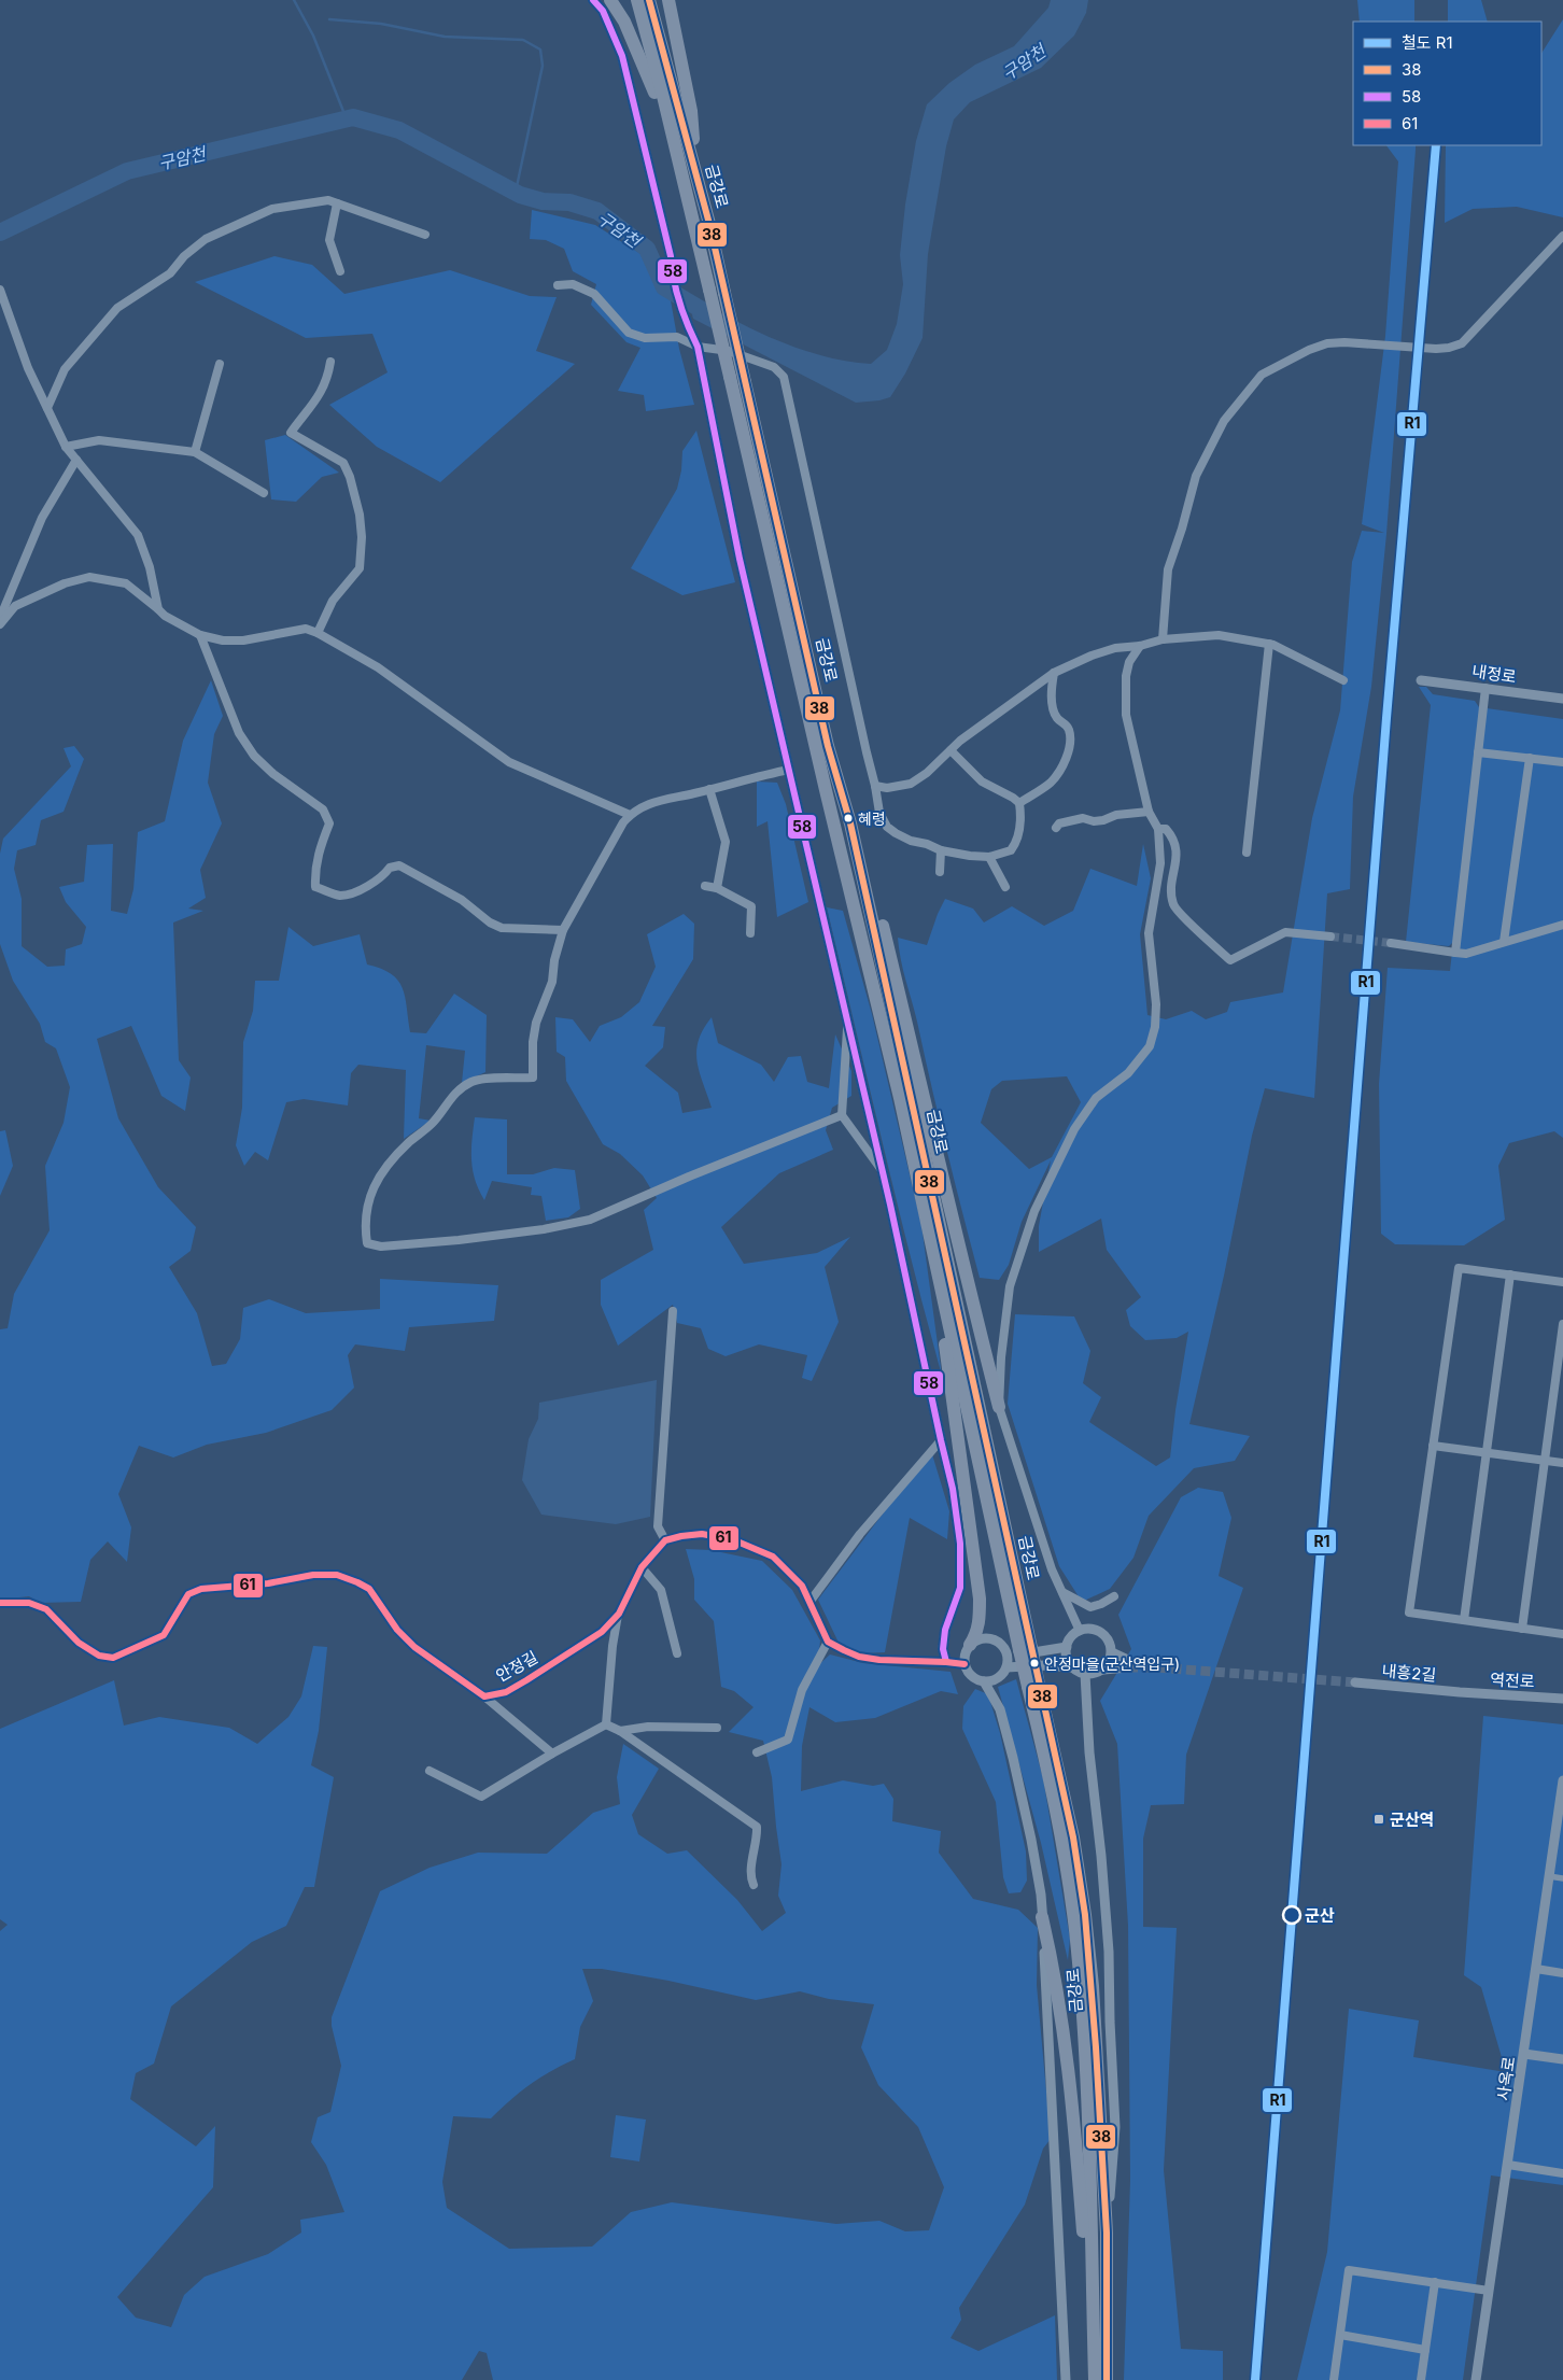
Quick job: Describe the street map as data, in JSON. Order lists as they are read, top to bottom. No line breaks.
{"streets":{"highway":["금강로"],"street":["내정로","안정길","내흥2길","역전로","사옥로"]},"crossings":[["내흥2길","역전로"]],"water":["구암천"],"places":{"other":["혜령","안정마을(군산역입구)","군산"],"transit":["군산역"]},"lines":["transit line 38","transit line 58","rail line R1","transit line 61"],"legend":["철도 R1","38","58","61"]}
